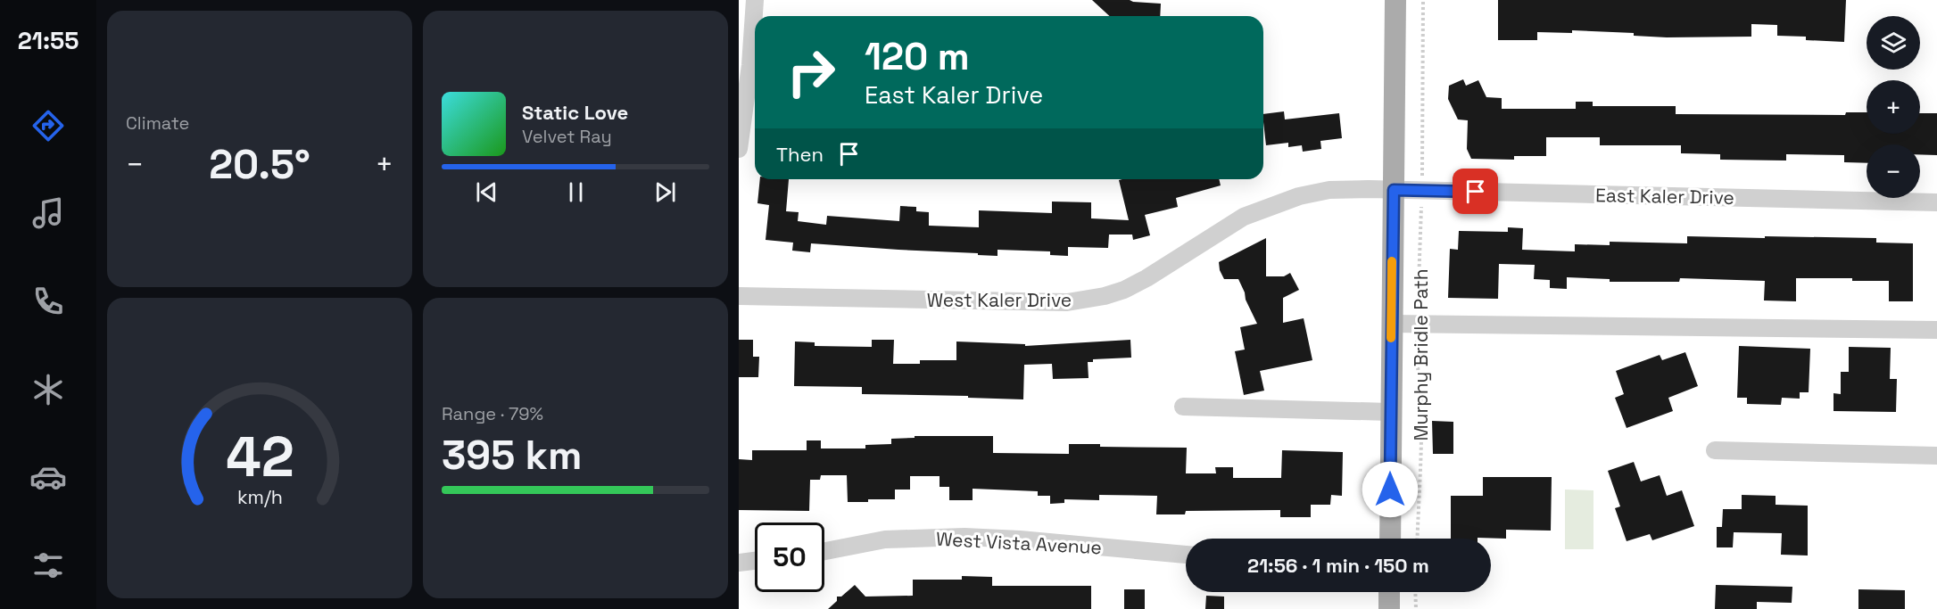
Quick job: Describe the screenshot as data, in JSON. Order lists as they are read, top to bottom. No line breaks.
{"streets":{"street":["East Kaler Drive","West Kaler Drive","West Vista Avenue"],"path":["Murphy Bridle Path"]},"crossings":[["East Kaler Drive","West Kaler Drive"],["East Kaler Drive","Murphy Bridle Path"]],"page":{"tabs":"21:55","tile":["Climate",["Range · 79%","395 km"]],"map_buttons":["+","−"],"turn":["120 m","East Kaler Drive"],"song":["Static Love","Velvet Ray"],"then":"Then","heat":["−","20.5°","+"],"limit":"50","trip":"21:56 · 1 min · 150 m","gauge":["42","km/h"]}}
